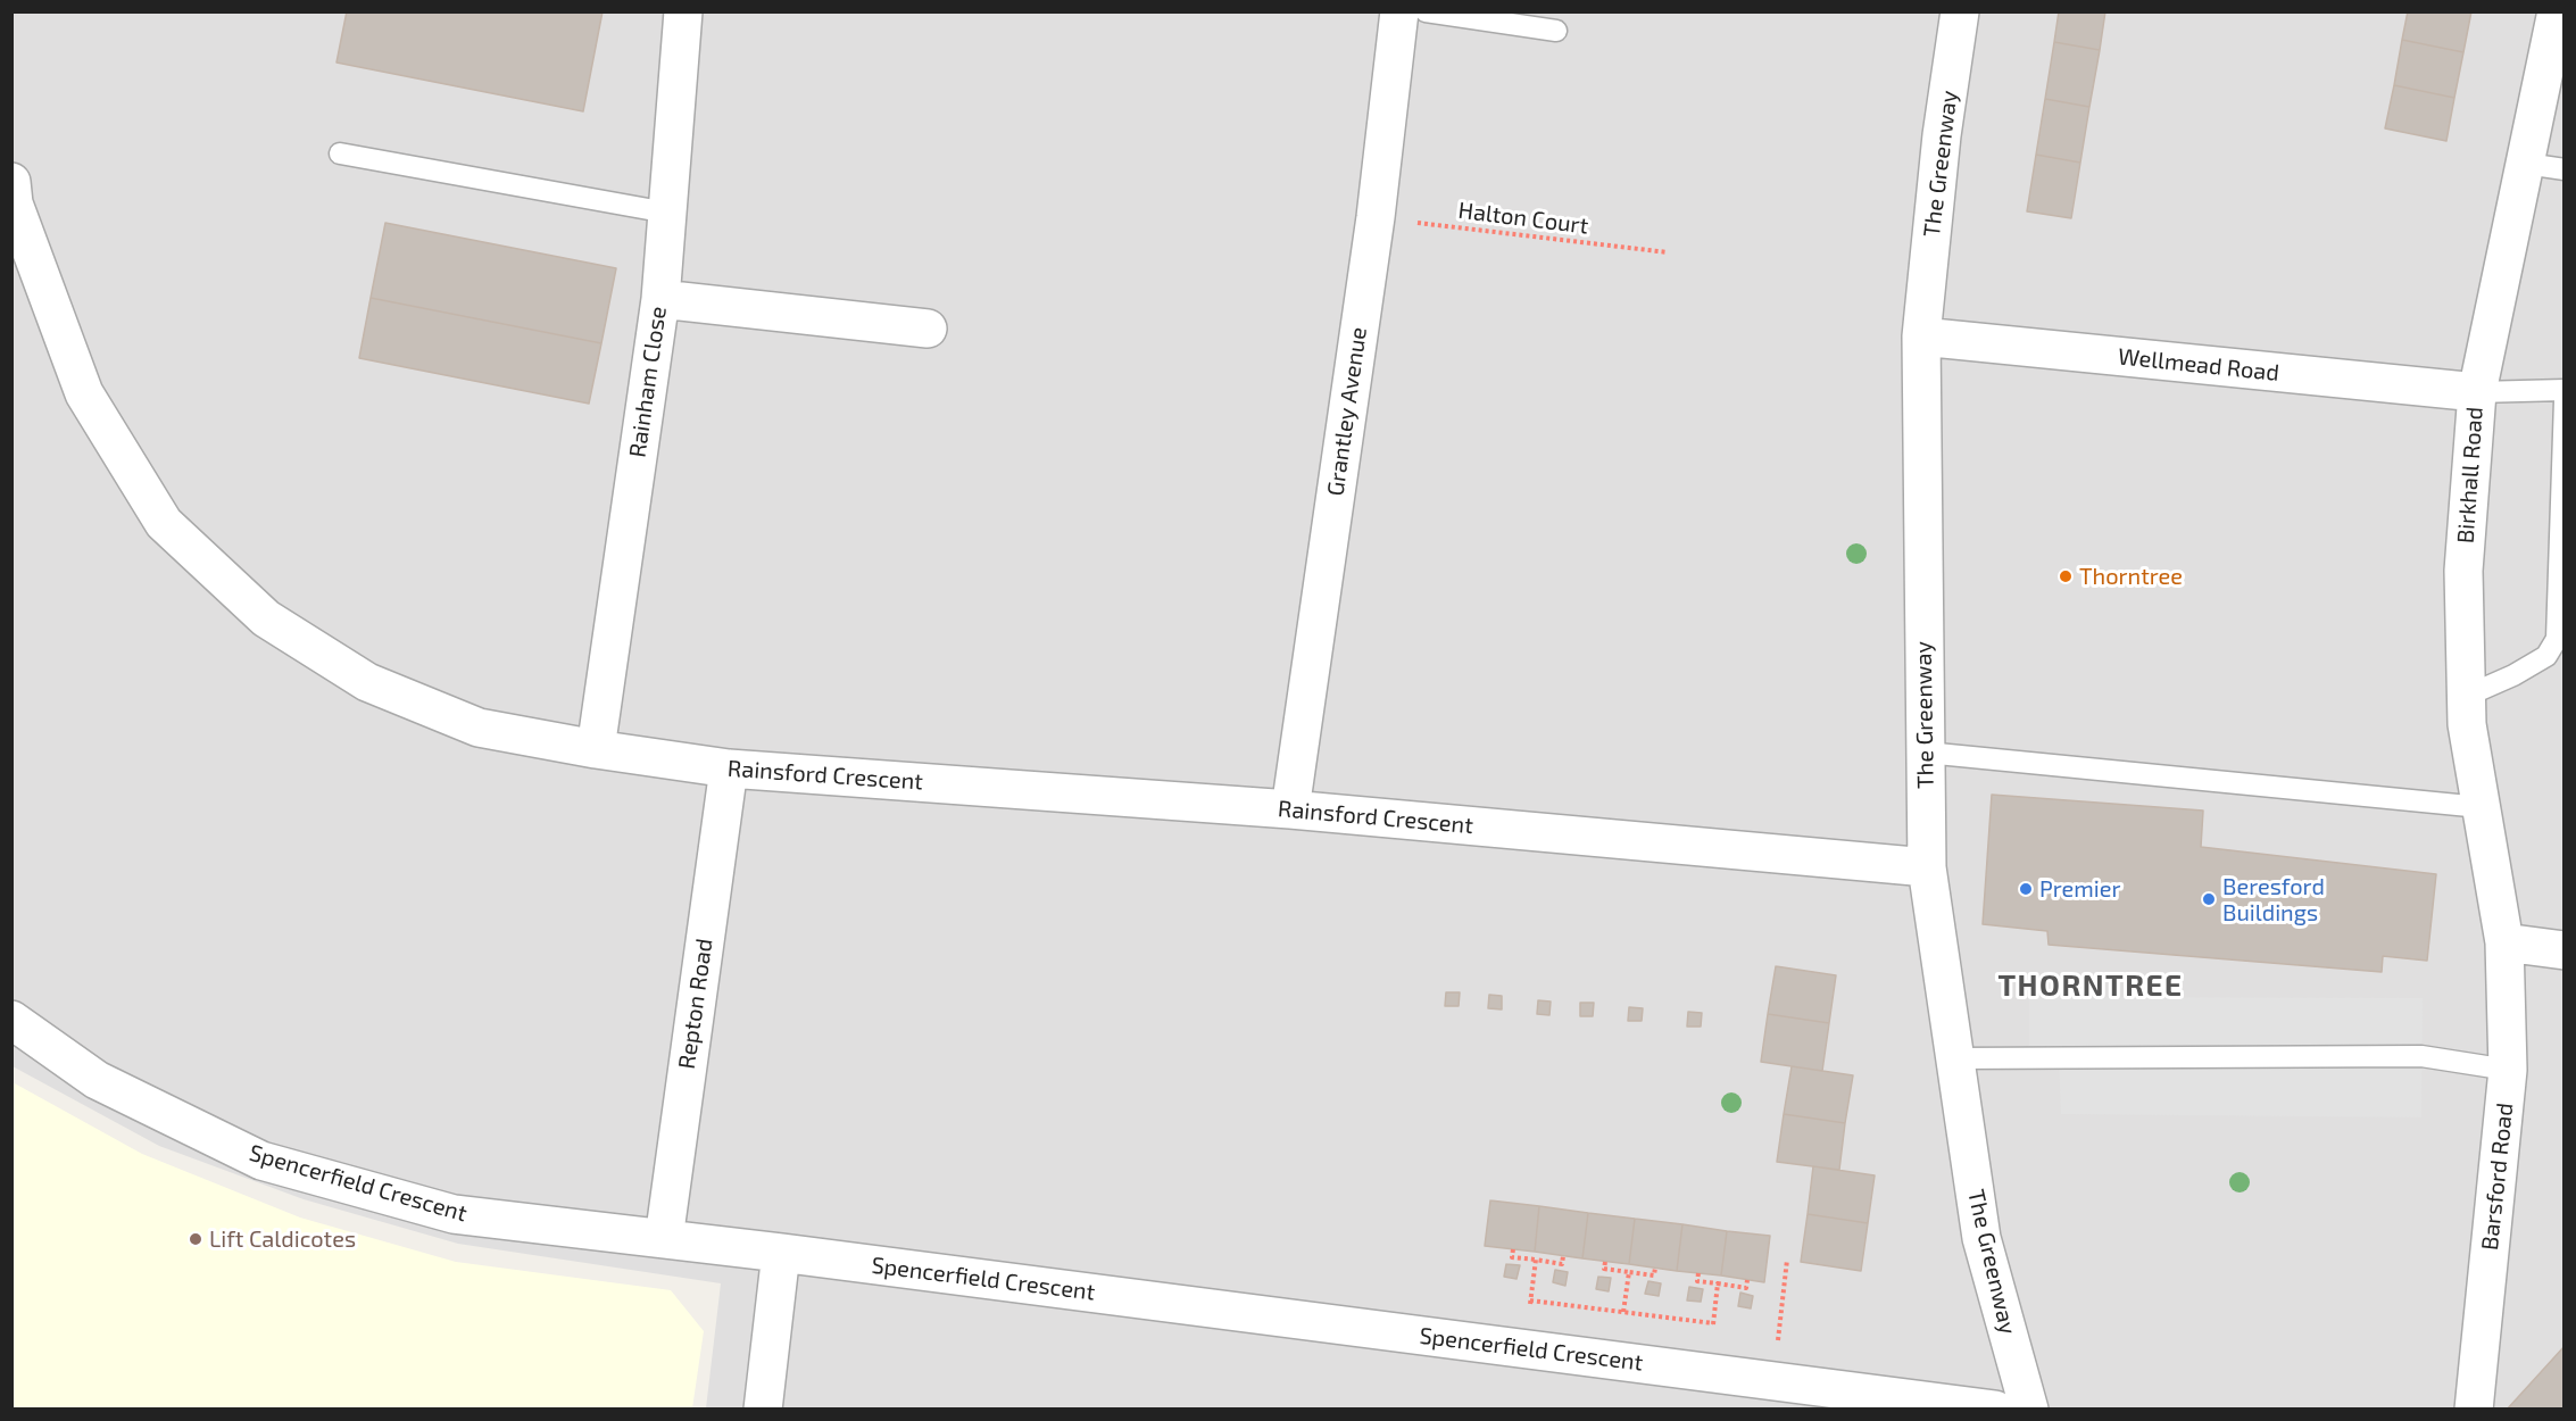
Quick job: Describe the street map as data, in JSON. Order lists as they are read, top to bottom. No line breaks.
{"streets":{"street":["The Greenway","Wellmead Road","Rainham Close","Grantley Avenue","Birkhall Road","Rainsford Crescent","Repton Road","Barsford Road","Spencerfield Crescent"],"path":["Halton Court"]},"crossings":[["The Greenway","Wellmead Road"],["The Greenway","Rainsford Crescent"],["Halton Court","Grantley Avenue"],["Wellmead Road","Birkhall Road"],["Rainham Close","Rainsford Crescent"],["Grantley Avenue","Rainsford Crescent"],["Birkhall Road","Barsford Road"],["Rainsford Crescent","Repton Road"],["Repton Road","Spencerfield Crescent"]],"districts":["THORNTREE"],"places":["Thorntree","Premier","Beresford Buildings","Lift Caldicotes"]}
